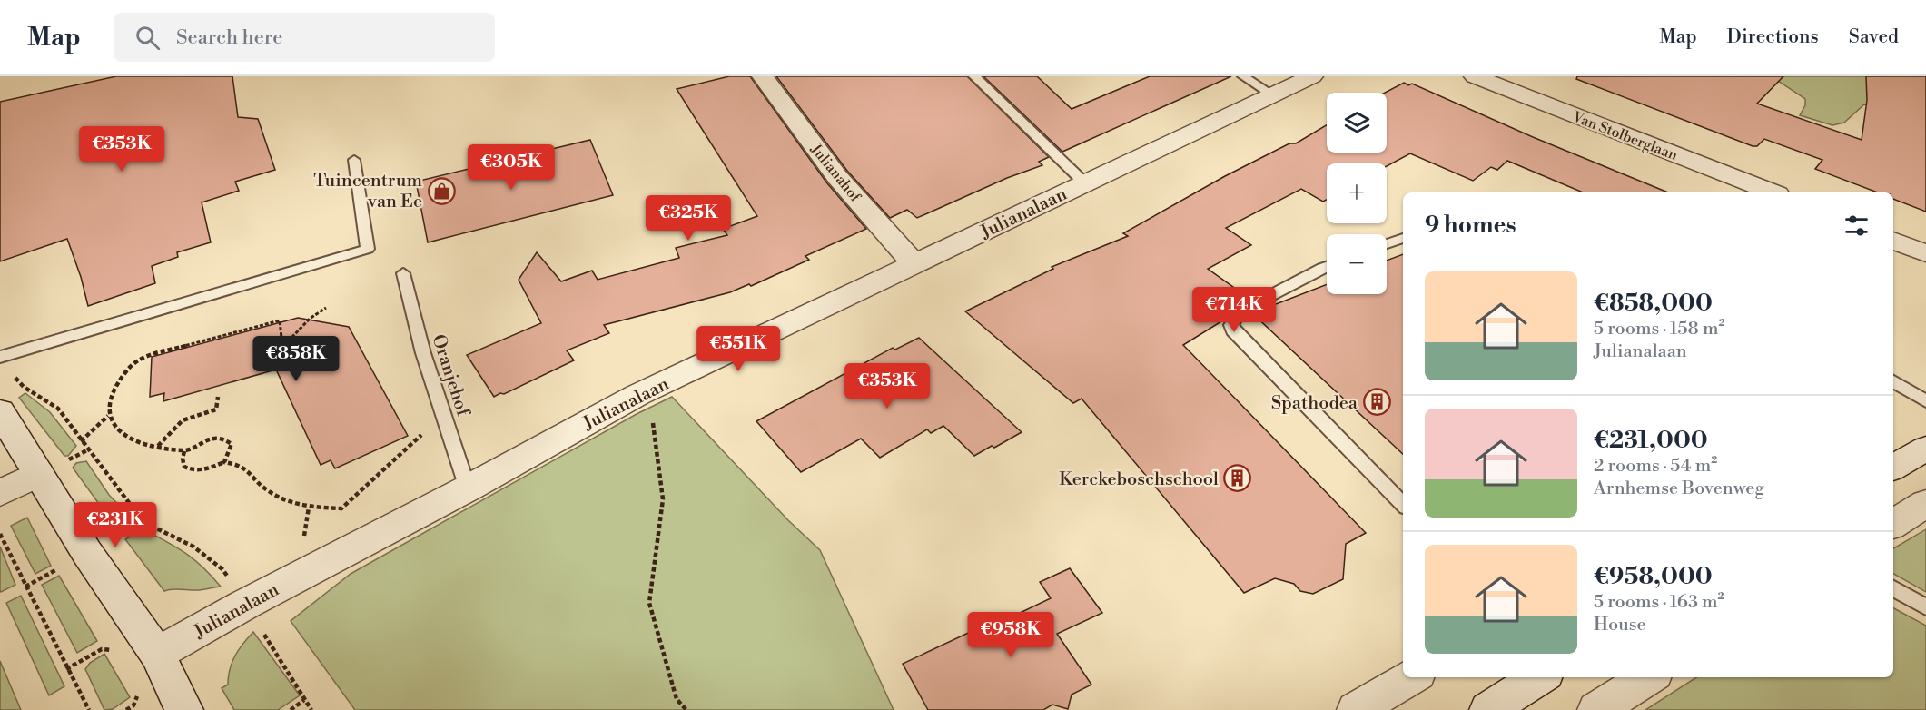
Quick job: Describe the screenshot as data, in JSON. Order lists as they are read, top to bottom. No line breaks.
{"streets":{"street":["Van Stolberglaan","Julianahof","Julianalaan"],"lane":["Oranjehof"]},"crossings":[["Julianahof","Julianalaan"],["Julianalaan","Oranjehof"]],"places":{"shop":["Tuincentrum van Ee"],"building":["Spathodea","Kerckeboschschool"]},"page":{"header":"Map","search":"Search here","nav":["Map","Directions","Saved"],"map_buttons":["+","−"],"price":["€353K","€305K","€325K","€714K","€551K","€858K","€353K","€231K","€958K"],"heading":"9 homes","list":[{"name":"€858,000","note":"5 rooms · 158 m² · Julianalaan"},{"name":"€231,000","note":"2 rooms · 54 m² · Arnhemse Bovenweg"},{"name":"€958,000","note":"5 rooms · 163 m² · House"}]}}
